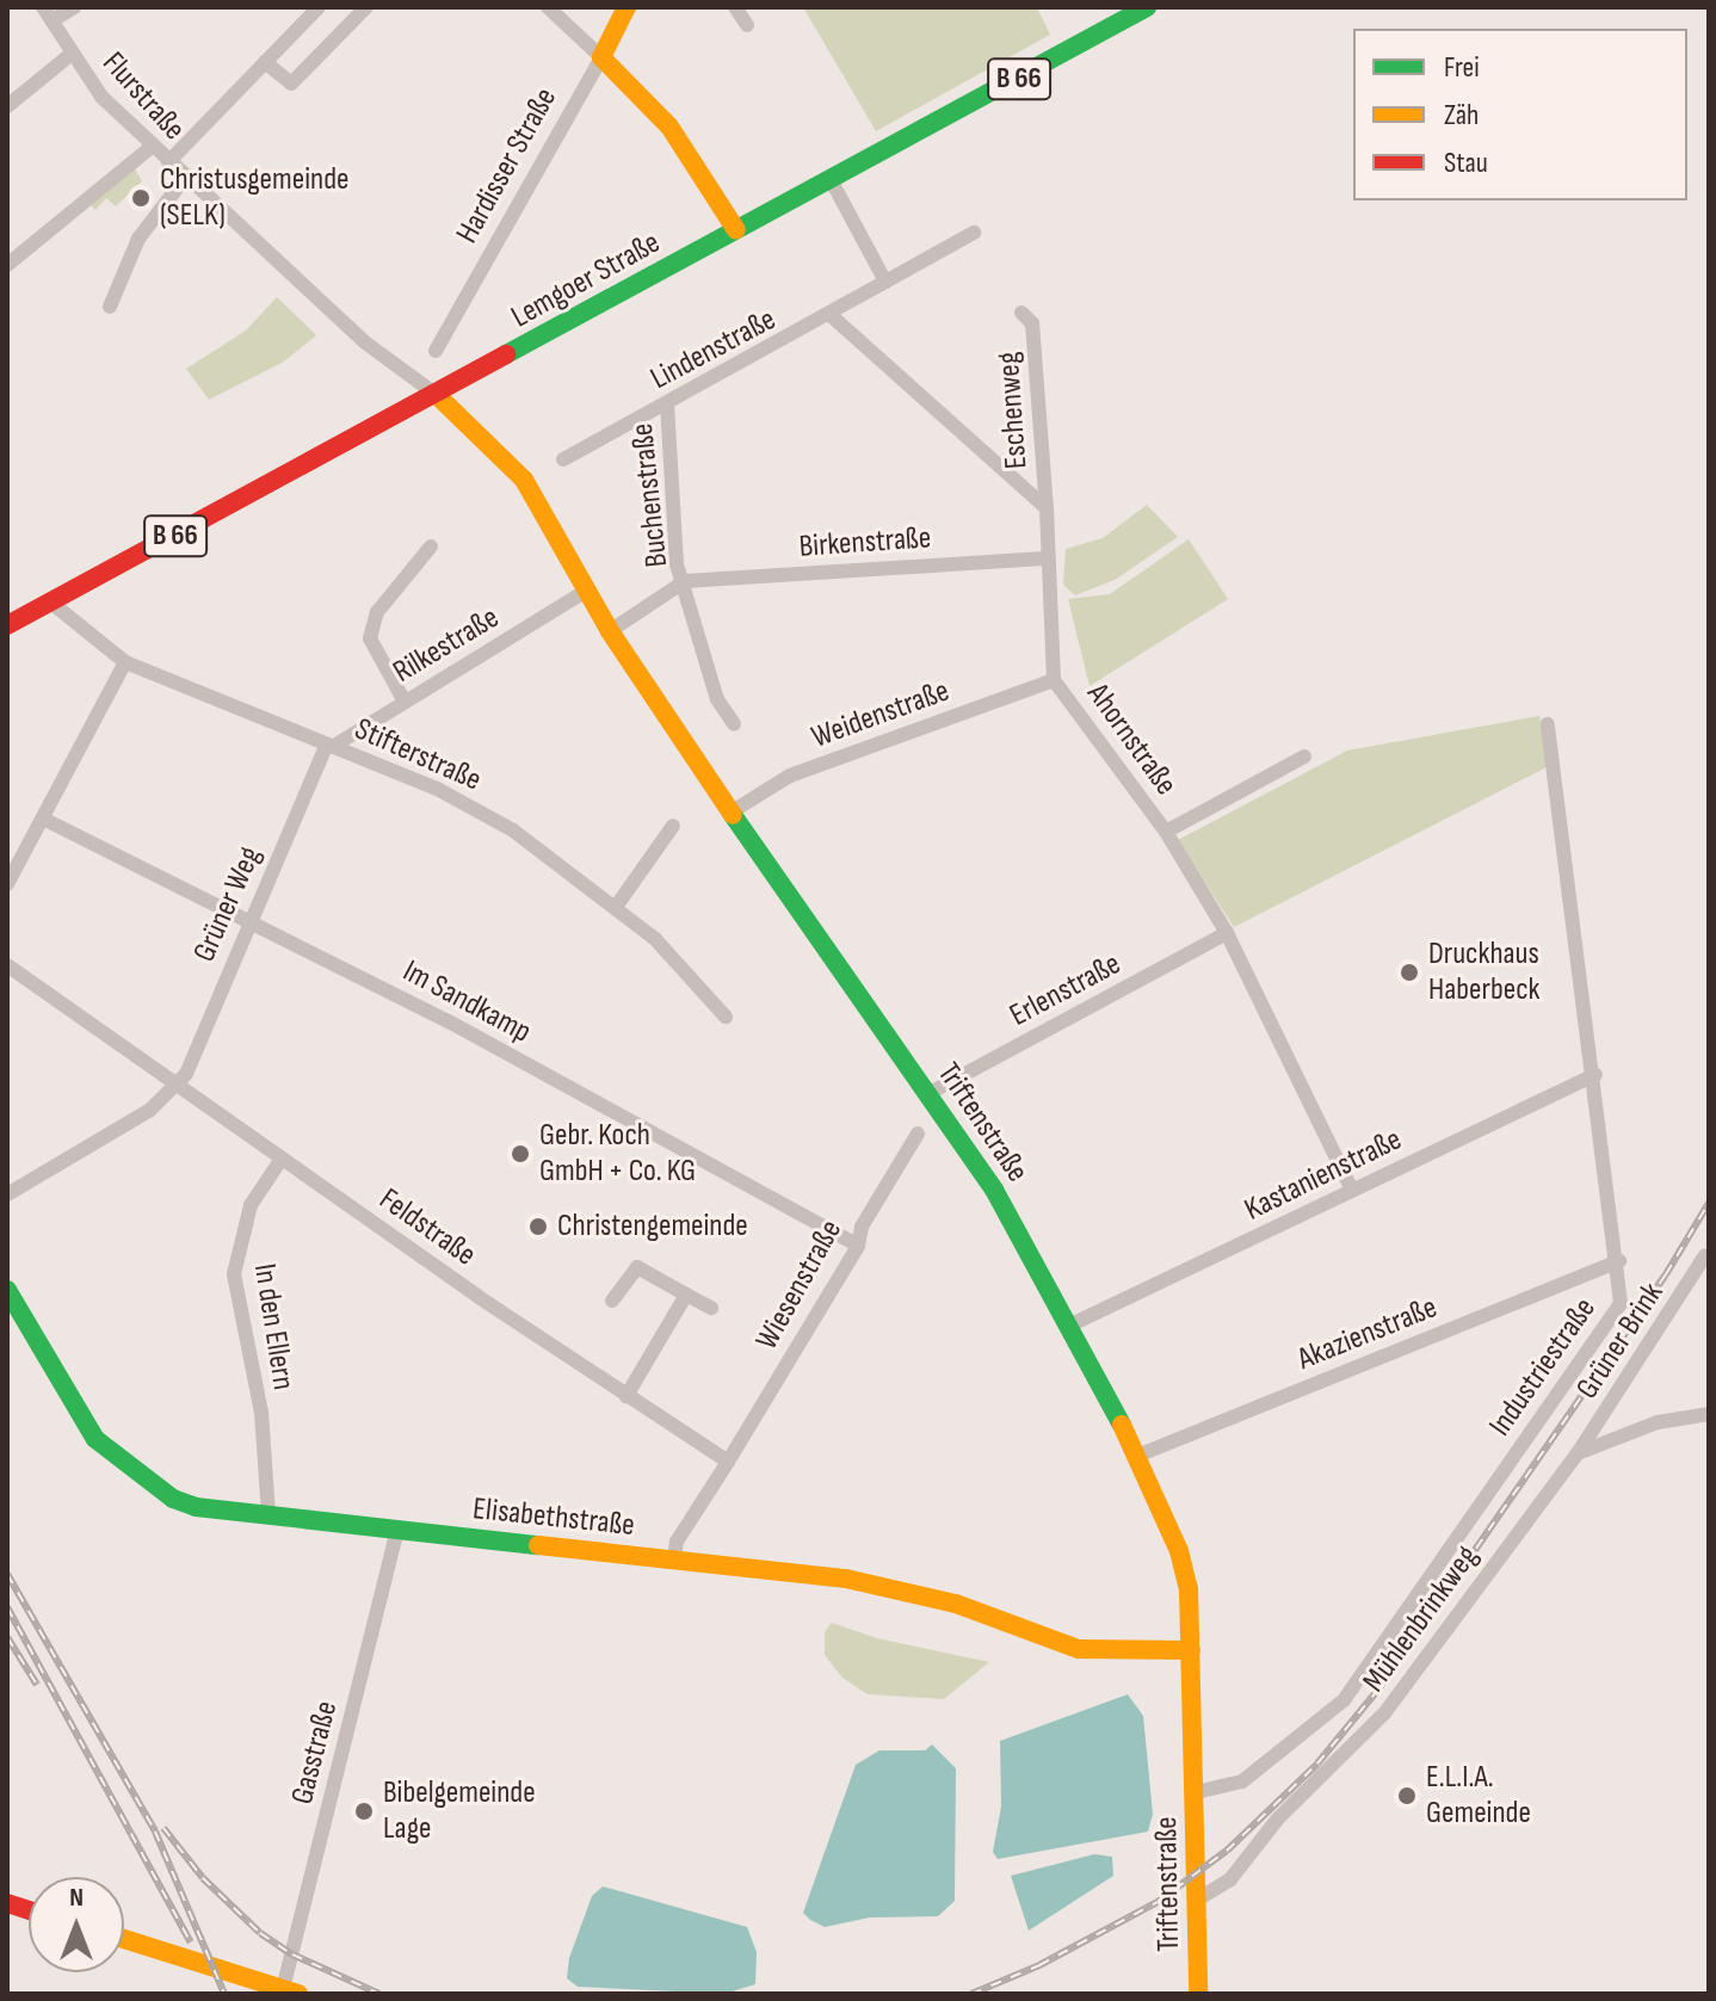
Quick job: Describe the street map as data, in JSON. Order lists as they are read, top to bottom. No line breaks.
{"streets":{"street":["B 66","Flurstraße","Hardisser Straße","Lemgoer Straße","Lindenstraße","Eschenweg","Buchenstraße","Birkenstraße","Rilkestraße","Weidenstraße","Ahornstraße","Stifterstraße","Grüner Weg","Erlenstraße","Im Sandkamp","Triftenstraße","Kastanienstraße","Feldstraße","Wiesenstraße","In den Ellern","Akazienstraße","Grüner Brink","Industriestraße","Elisabethstraße","Mühlenbrinkweg","Gasstraße"]},"crossings":[["Flurstraße","Lemgoer Straße"],["Flurstraße","Triftenstraße"],["Lemgoer Straße","Stifterstraße"],["Lemgoer Straße","Triftenstraße"],["Lindenstraße","Buchenstraße"],["Eschenweg","Ahornstraße"],["Buchenstraße","Birkenstraße"],["Birkenstraße","Ahornstraße"],["Rilkestraße","Stifterstraße"],["Rilkestraße","Grüner Weg"],["Rilkestraße","Triftenstraße"],["Weidenstraße","Ahornstraße"],["Weidenstraße","Triftenstraße"],["Ahornstraße","Erlenstraße"],["Ahornstraße","Kastanienstraße"],["Stifterstraße","Grüner Weg"],["Grüner Weg","Im Sandkamp"],["Grüner Weg","Feldstraße"],["Erlenstraße","Triftenstraße"],["Im Sandkamp","Wiesenstraße"],["Triftenstraße","Kastanienstraße"],["Triftenstraße","Akazienstraße"],["Triftenstraße","Industriestraße"],["Triftenstraße","Elisabethstraße"],["Triftenstraße","Mühlenbrinkweg"],["Kastanienstraße","Industriestraße"],["Feldstraße","Wiesenstraße"],["Feldstraße","In den Ellern"],["In den Ellern","Elisabethstraße"],["Akazienstraße","Industriestraße"],["Grüner Brink","Mühlenbrinkweg"],["Elisabethstraße","Gasstraße"]],"places":["Christusgemeinde (SELK)","Druckhaus Haberbeck","Gebr. Koch GmbH + Co. KG","Christengemeinde","E.L.I.A. Gemeinde","Bibelgemeinde Lage"],"legend":["Frei","Zäh","Stau"],"north":"top"}
